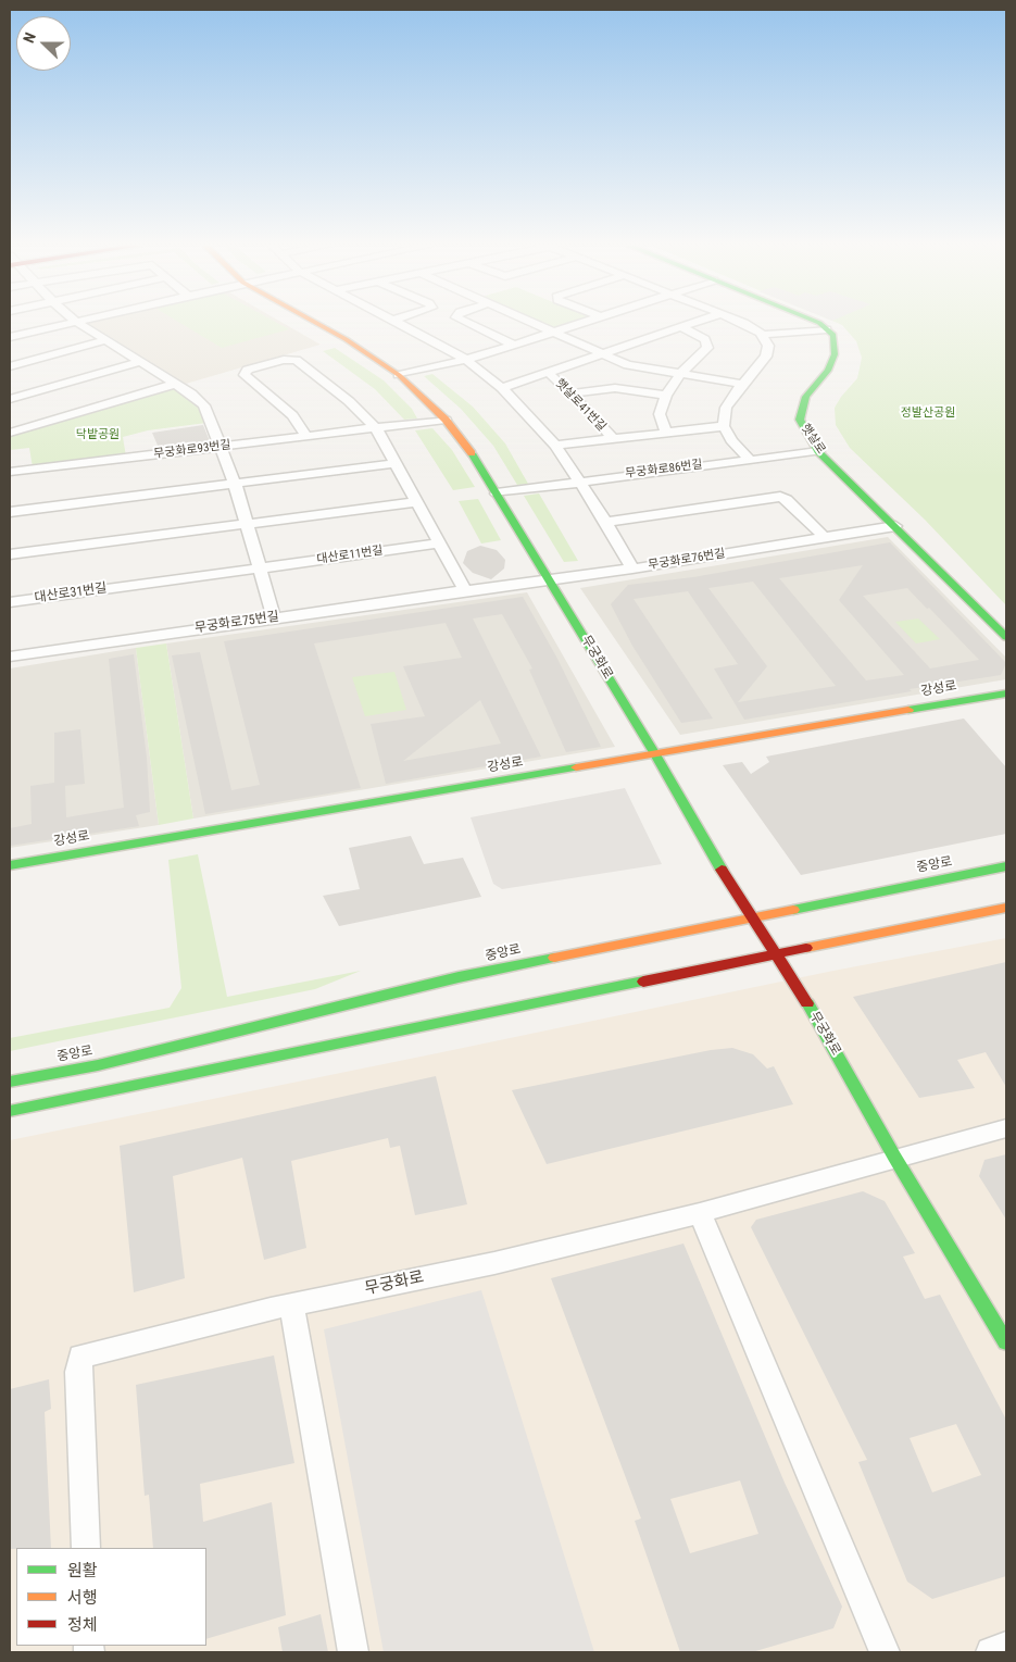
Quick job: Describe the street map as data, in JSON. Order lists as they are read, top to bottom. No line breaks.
{"streets":{"main road":["햇살로","무궁화로","강성로","중앙로"],"street":["햇살로41번길","무궁화로93번길","무궁화로86번길","대산로11번길","무궁화로76번길","대산로31번길","무궁화로75번길"]},"crossings":[["햇살로","무궁화로86번길"],["햇살로","무궁화로76번길"],["무궁화로93번길","무궁화로"],["무궁화로86번길","무궁화로"],["대산로11번길","대산로31번길"],["무궁화로76번길","무궁화로75번길"],["무궁화로76번길","무궁화로"],["무궁화로75번길","무궁화로"],["무궁화로","강성로"],["무궁화로","중앙로"]],"parks":["정발산공원","닥밭공원"],"legend":["원활","서행","정체"],"north":"left"}
